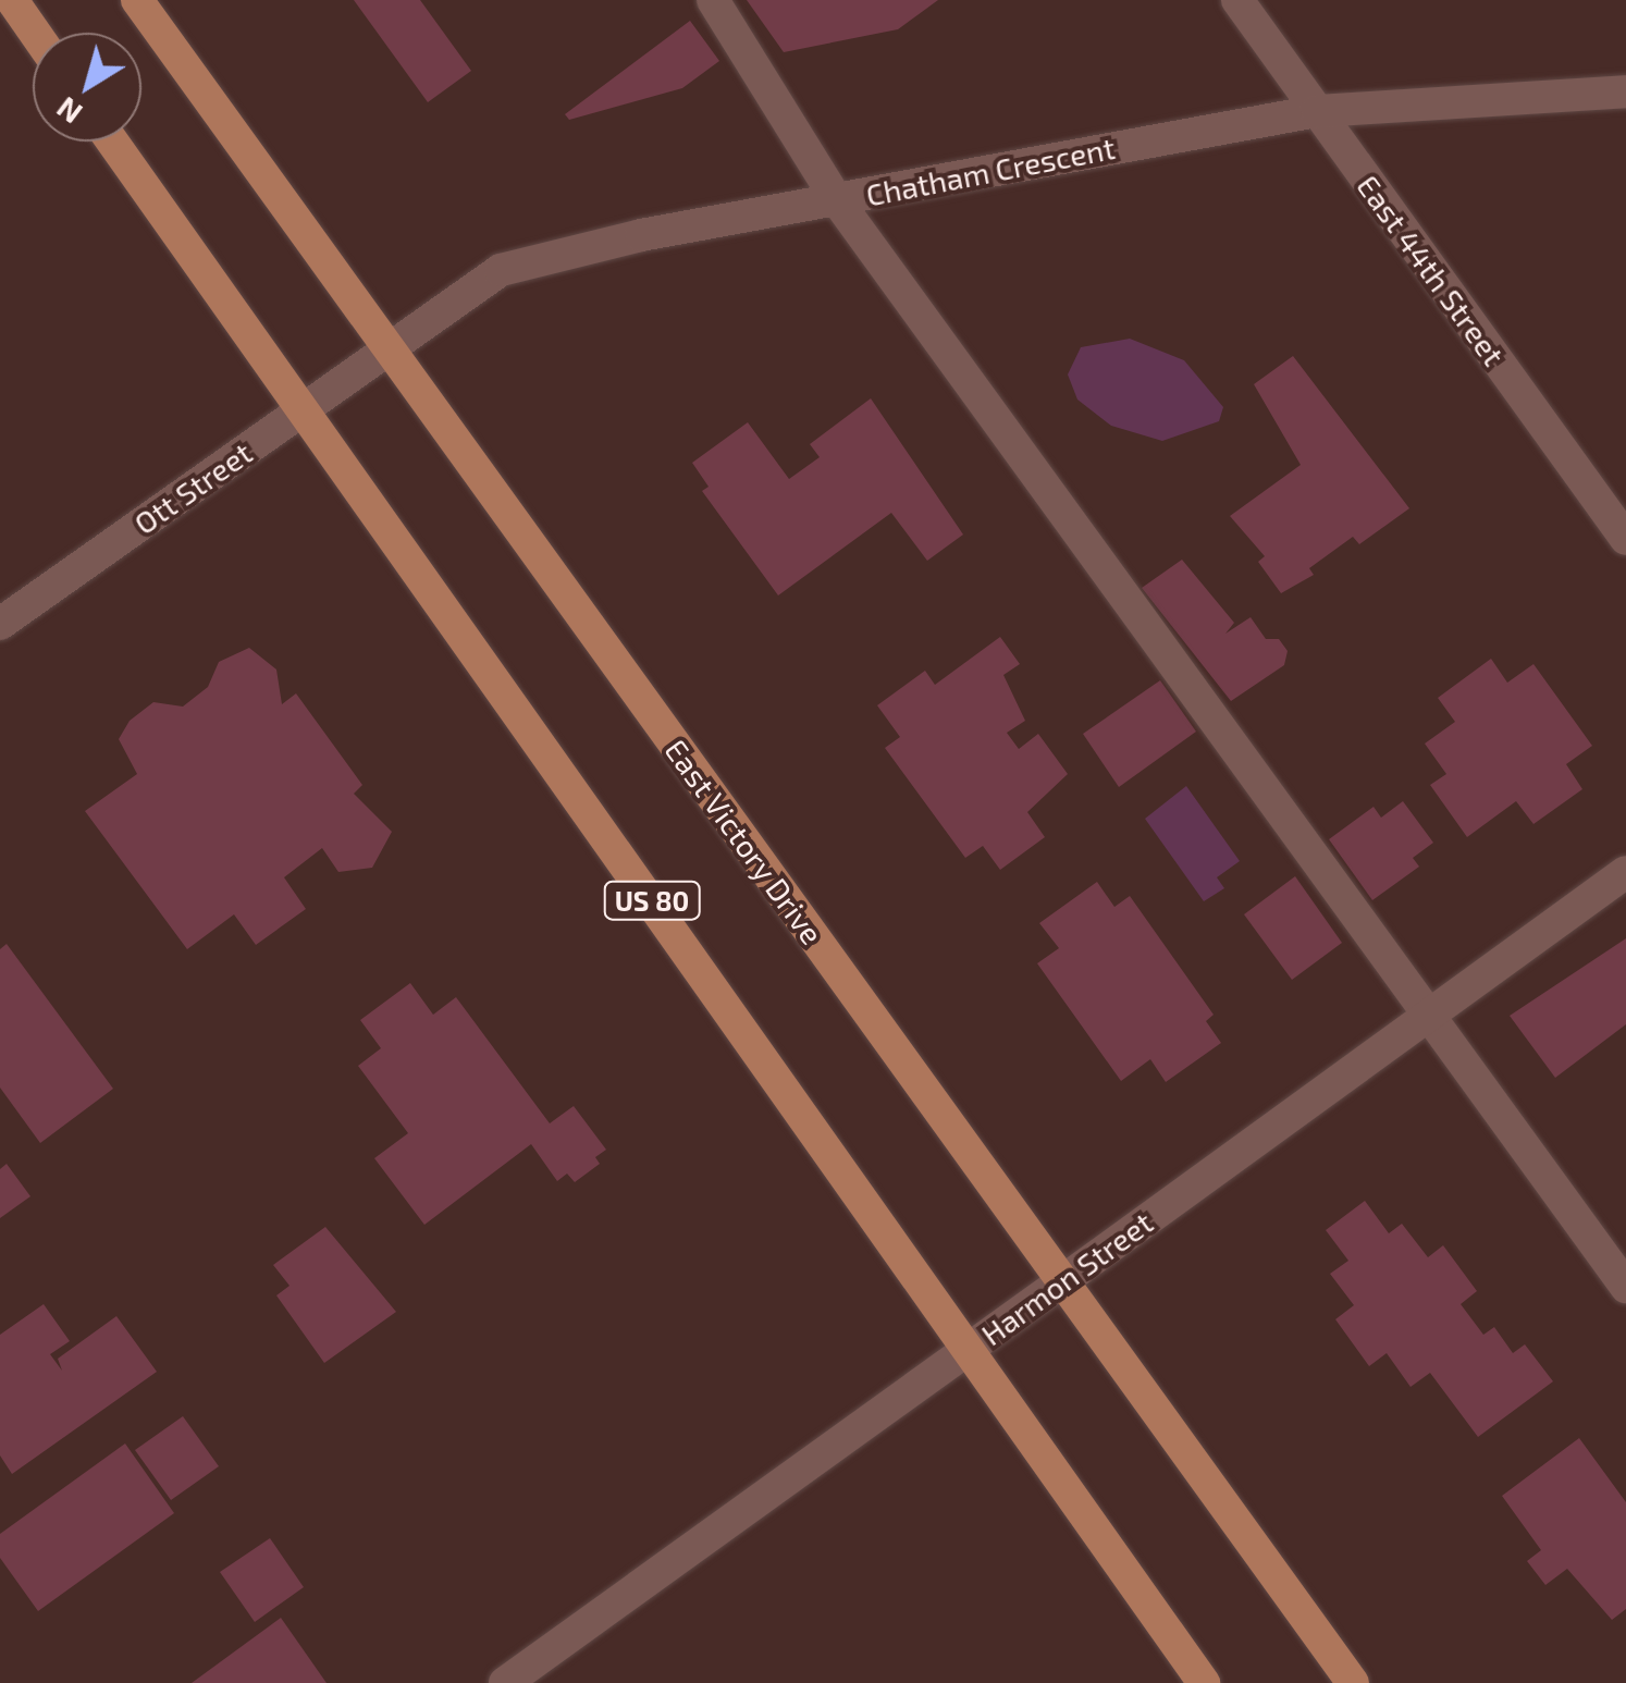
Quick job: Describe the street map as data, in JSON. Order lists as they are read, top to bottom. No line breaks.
{"streets":{"main road":["East Victory Drive","US 80"],"street":["Chatham Crescent","East 44th Street","Ott Street","Harmon Street"]},"crossings":[["Chatham Crescent","East 44th Street"],["Chatham Crescent","Ott Street"],["Chatham Crescent","East Victory Drive"],["Ott Street","East Victory Drive"],["Ott Street","US 80"],["East Victory Drive","Harmon Street"],["US 80","Harmon Street"]],"north":"bottom left"}
